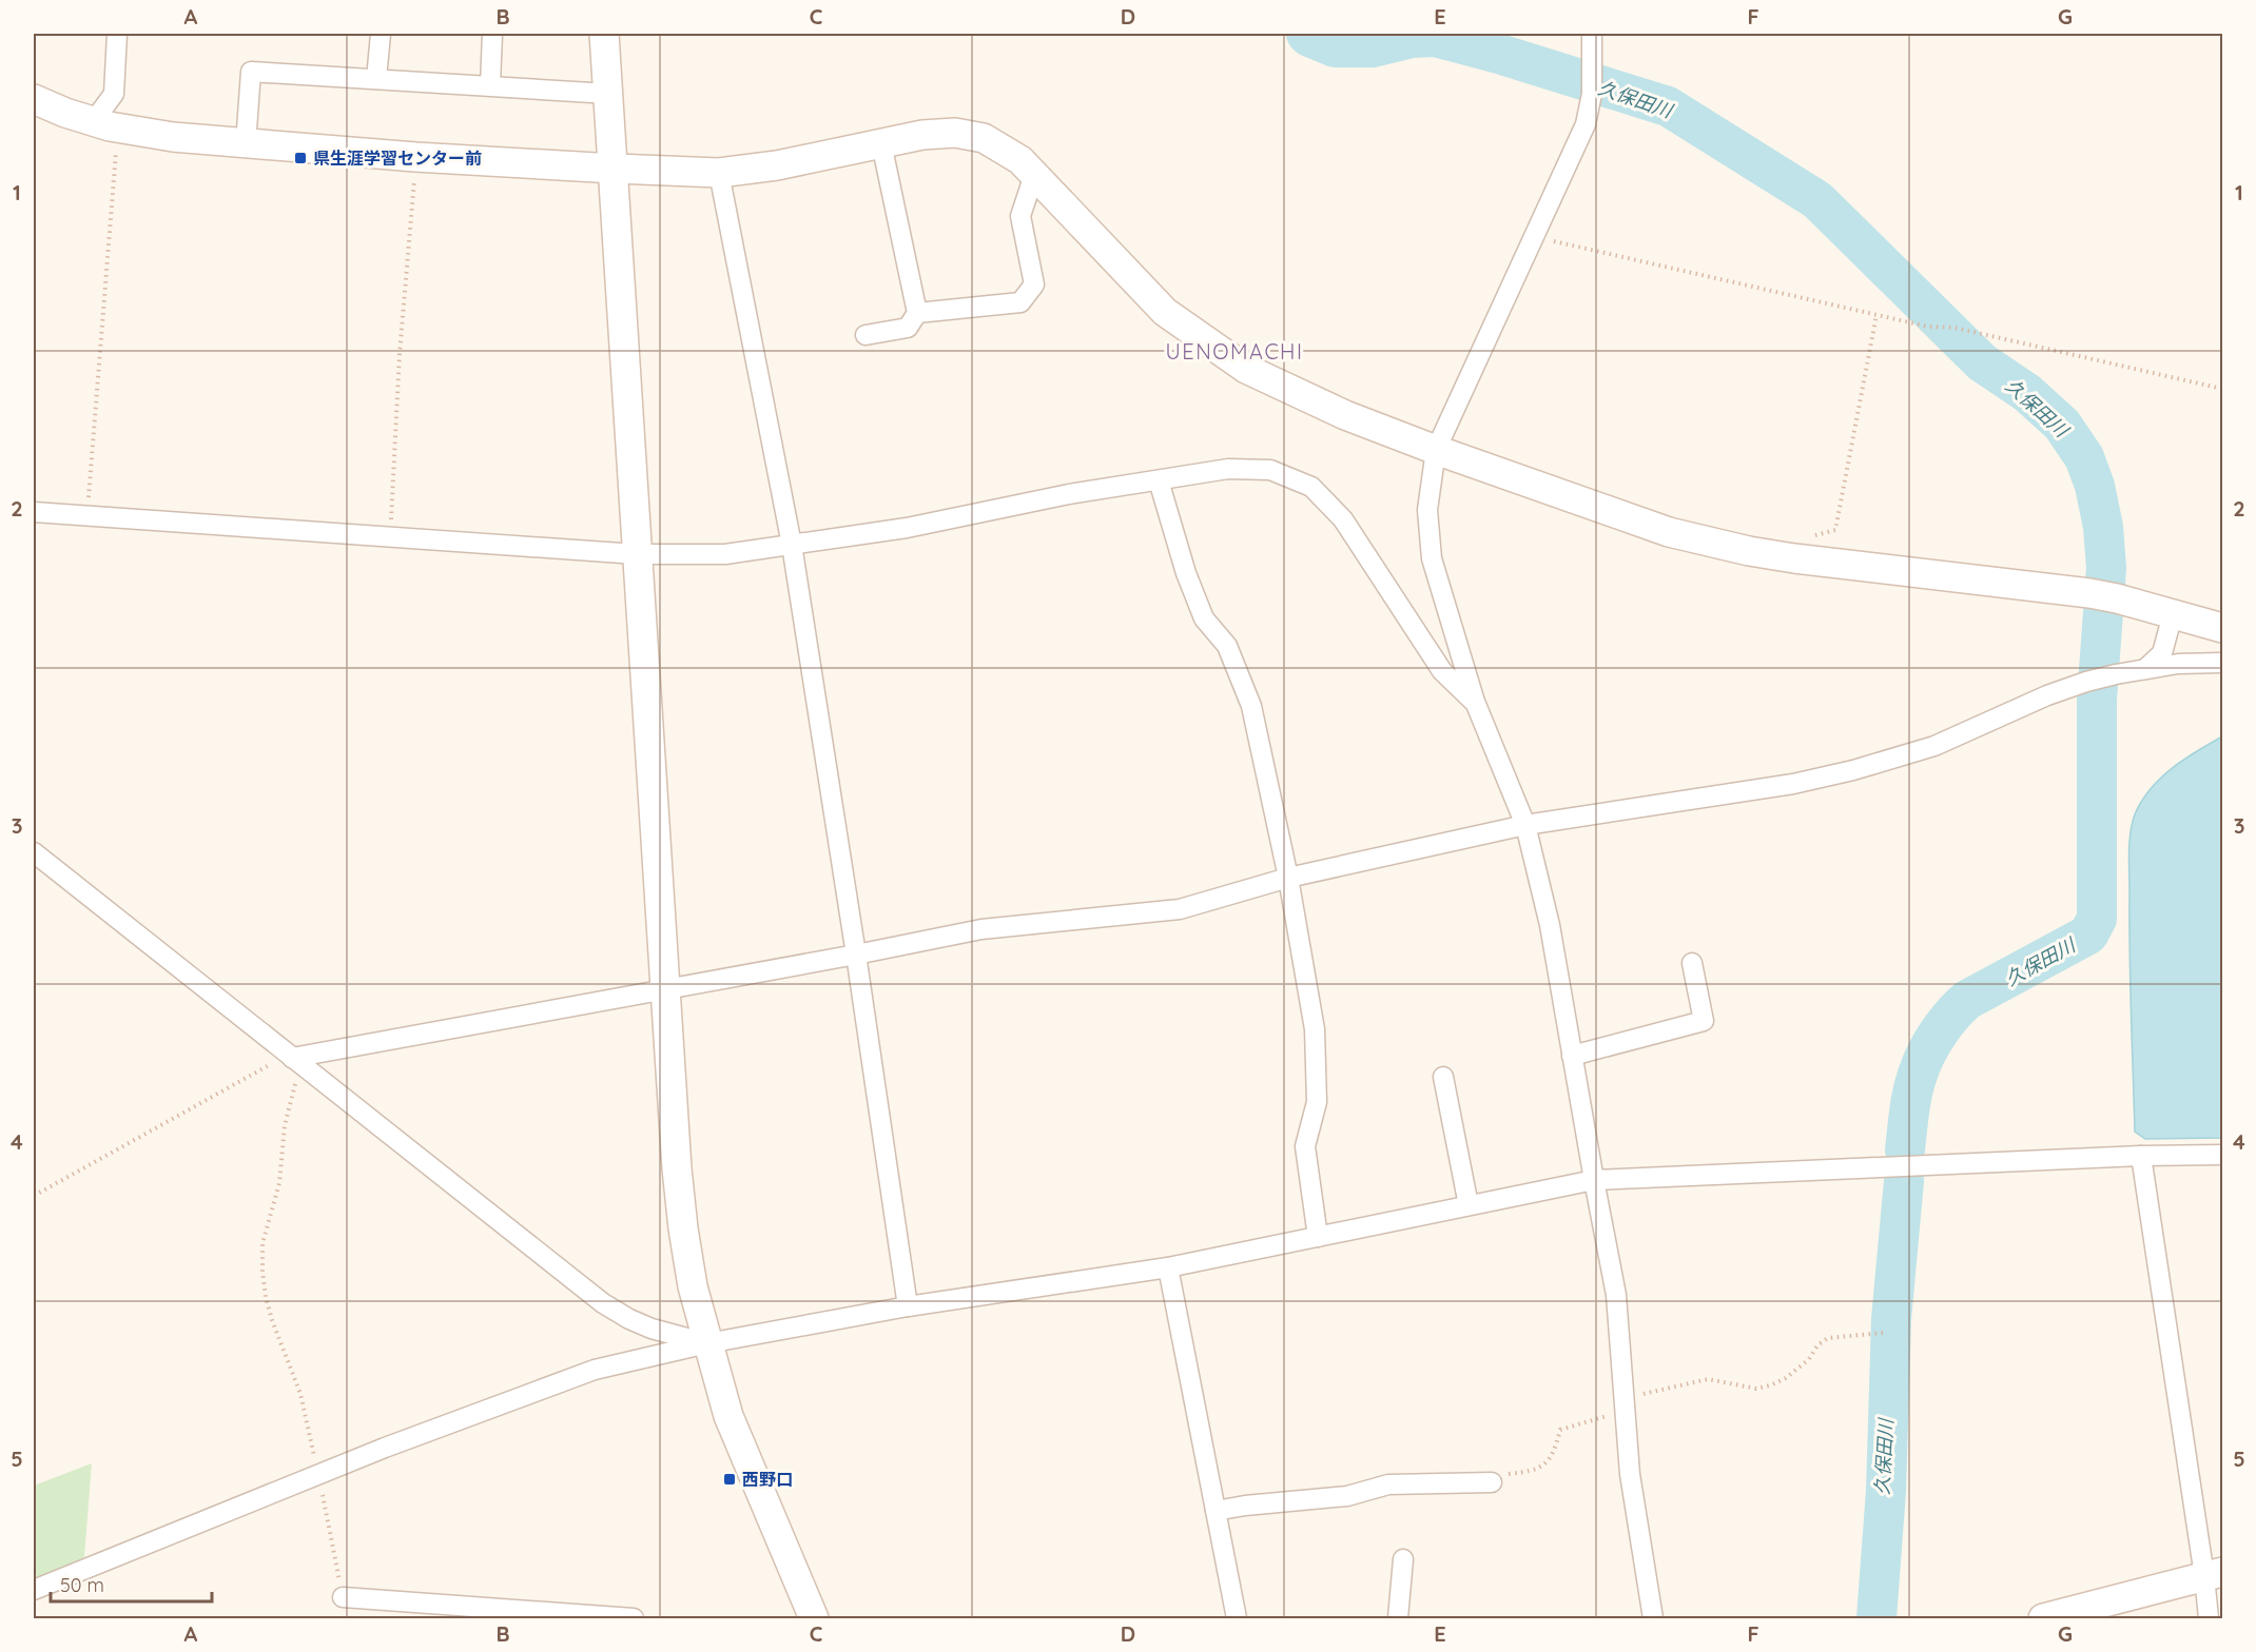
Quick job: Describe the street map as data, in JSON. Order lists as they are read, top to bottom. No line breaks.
{"districts":["UENOMACHI"],"water":["久保田川"],"places":{"transit":["県生涯学習センター前","西野口"]},"scale_bar":"50 m","grid":{"columns":["A","B","C","D","E","F","G"],"rows":["1","2","3","4","5"]}}
